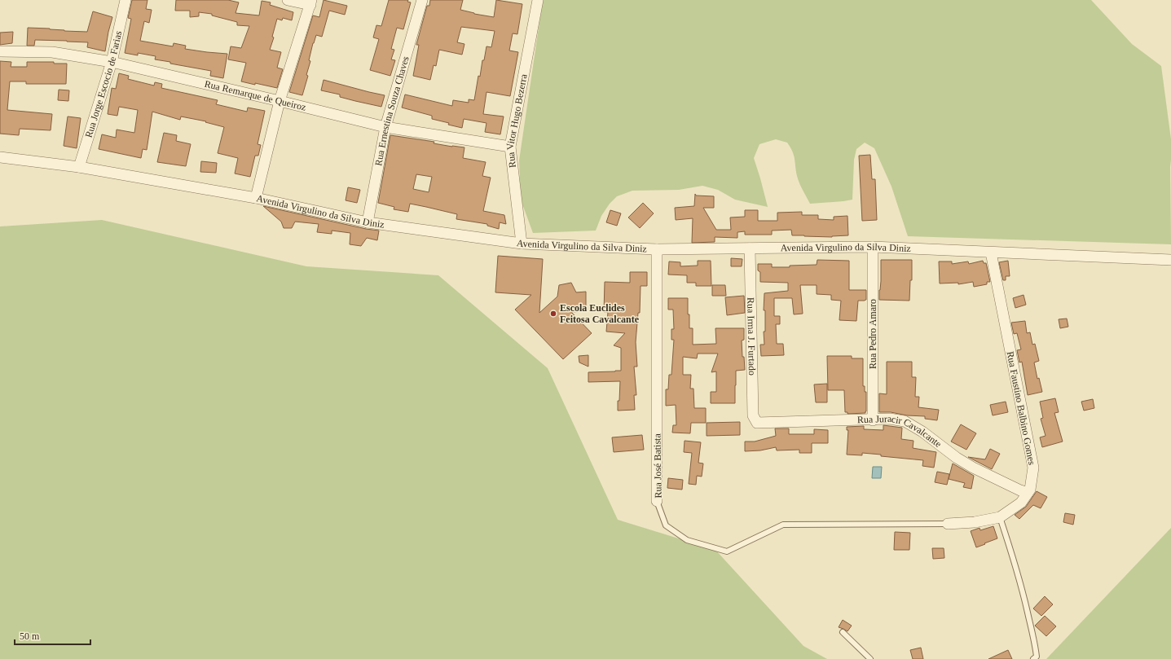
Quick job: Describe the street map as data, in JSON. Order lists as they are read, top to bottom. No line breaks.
{"streets":{"street":["Rua Jorge Escocio de Farias","Rua Remarque de Queiroz","Rua Ernestina Souza Chaves","Rua Vitor Hugo Bezerra","Avenida Virgulino da Silva Diniz","Rua Pedro Amaro","Rua Irma J. Furtado","Rua Faustino Balbino Gomes","Rua Juracir Cavalcante","Rua José Batista"]},"crossings":[["Rua Jorge Escocio de Farias","Rua Remarque de Queiroz"],["Rua Jorge Escocio de Farias","Avenida Virgulino da Silva Diniz"],["Rua Remarque de Queiroz","Rua Ernestina Souza Chaves"],["Rua Remarque de Queiroz","Rua Vitor Hugo Bezerra"],["Rua Ernestina Souza Chaves","Avenida Virgulino da Silva Diniz"],["Rua Vitor Hugo Bezerra","Avenida Virgulino da Silva Diniz"],["Avenida Virgulino da Silva Diniz","Rua Pedro Amaro"],["Avenida Virgulino da Silva Diniz","Rua Irma J. Furtado"],["Avenida Virgulino da Silva Diniz","Rua Faustino Balbino Gomes"],["Avenida Virgulino da Silva Diniz","Rua José Batista"],["Rua Pedro Amaro","Rua Juracir Cavalcante"],["Rua Irma J. Furtado","Rua Juracir Cavalcante"],["Rua Faustino Balbino Gomes","Rua Juracir Cavalcante"],["Rua Faustino Balbino Gomes","Rua José Batista"]],"places":["Escola Euclides Feitosa Cavalcante"],"scale_bar":"50 m"}
